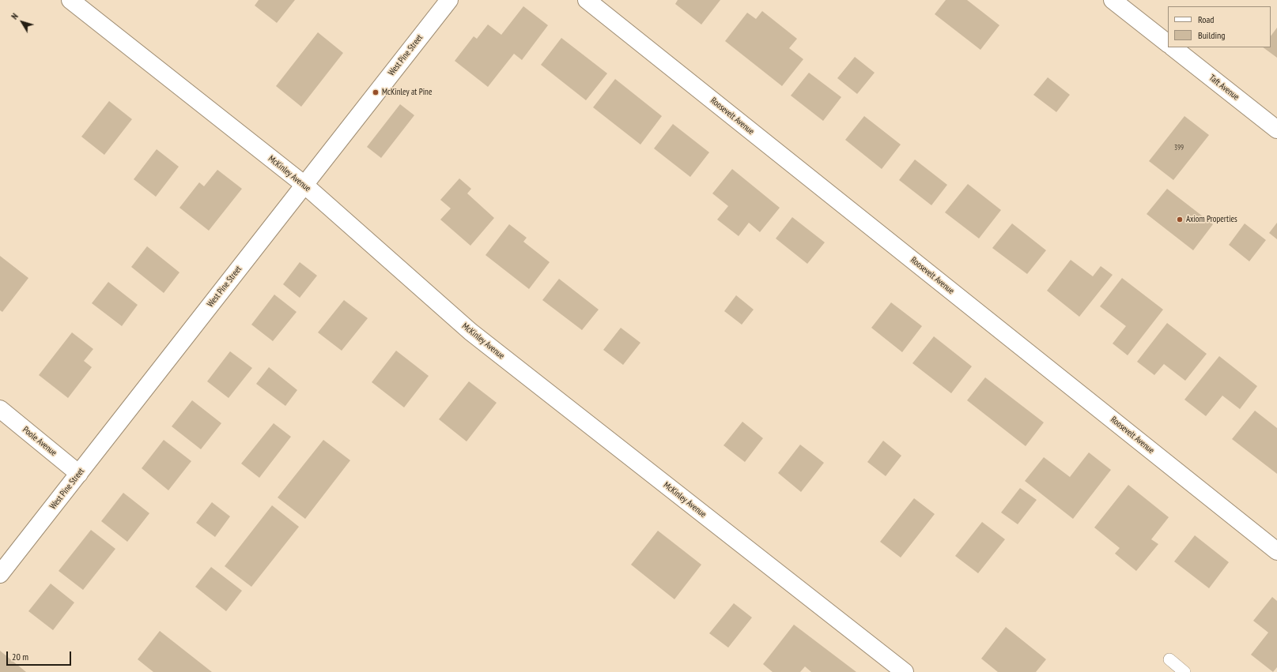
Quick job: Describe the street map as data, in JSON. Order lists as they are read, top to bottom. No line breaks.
{"streets":{"street":["West Pine Street","Taft Avenue","Roosevelt Avenue","McKinley Avenue","Poole Avenue"]},"crossings":[["West Pine Street","McKinley Avenue"],["West Pine Street","Poole Avenue"]],"places":["McKinley at Pine","Axiom Properties"],"house_numbers":["399"],"legend":["Road","Building"],"scale_bar":"20 m","north":"top left"}
